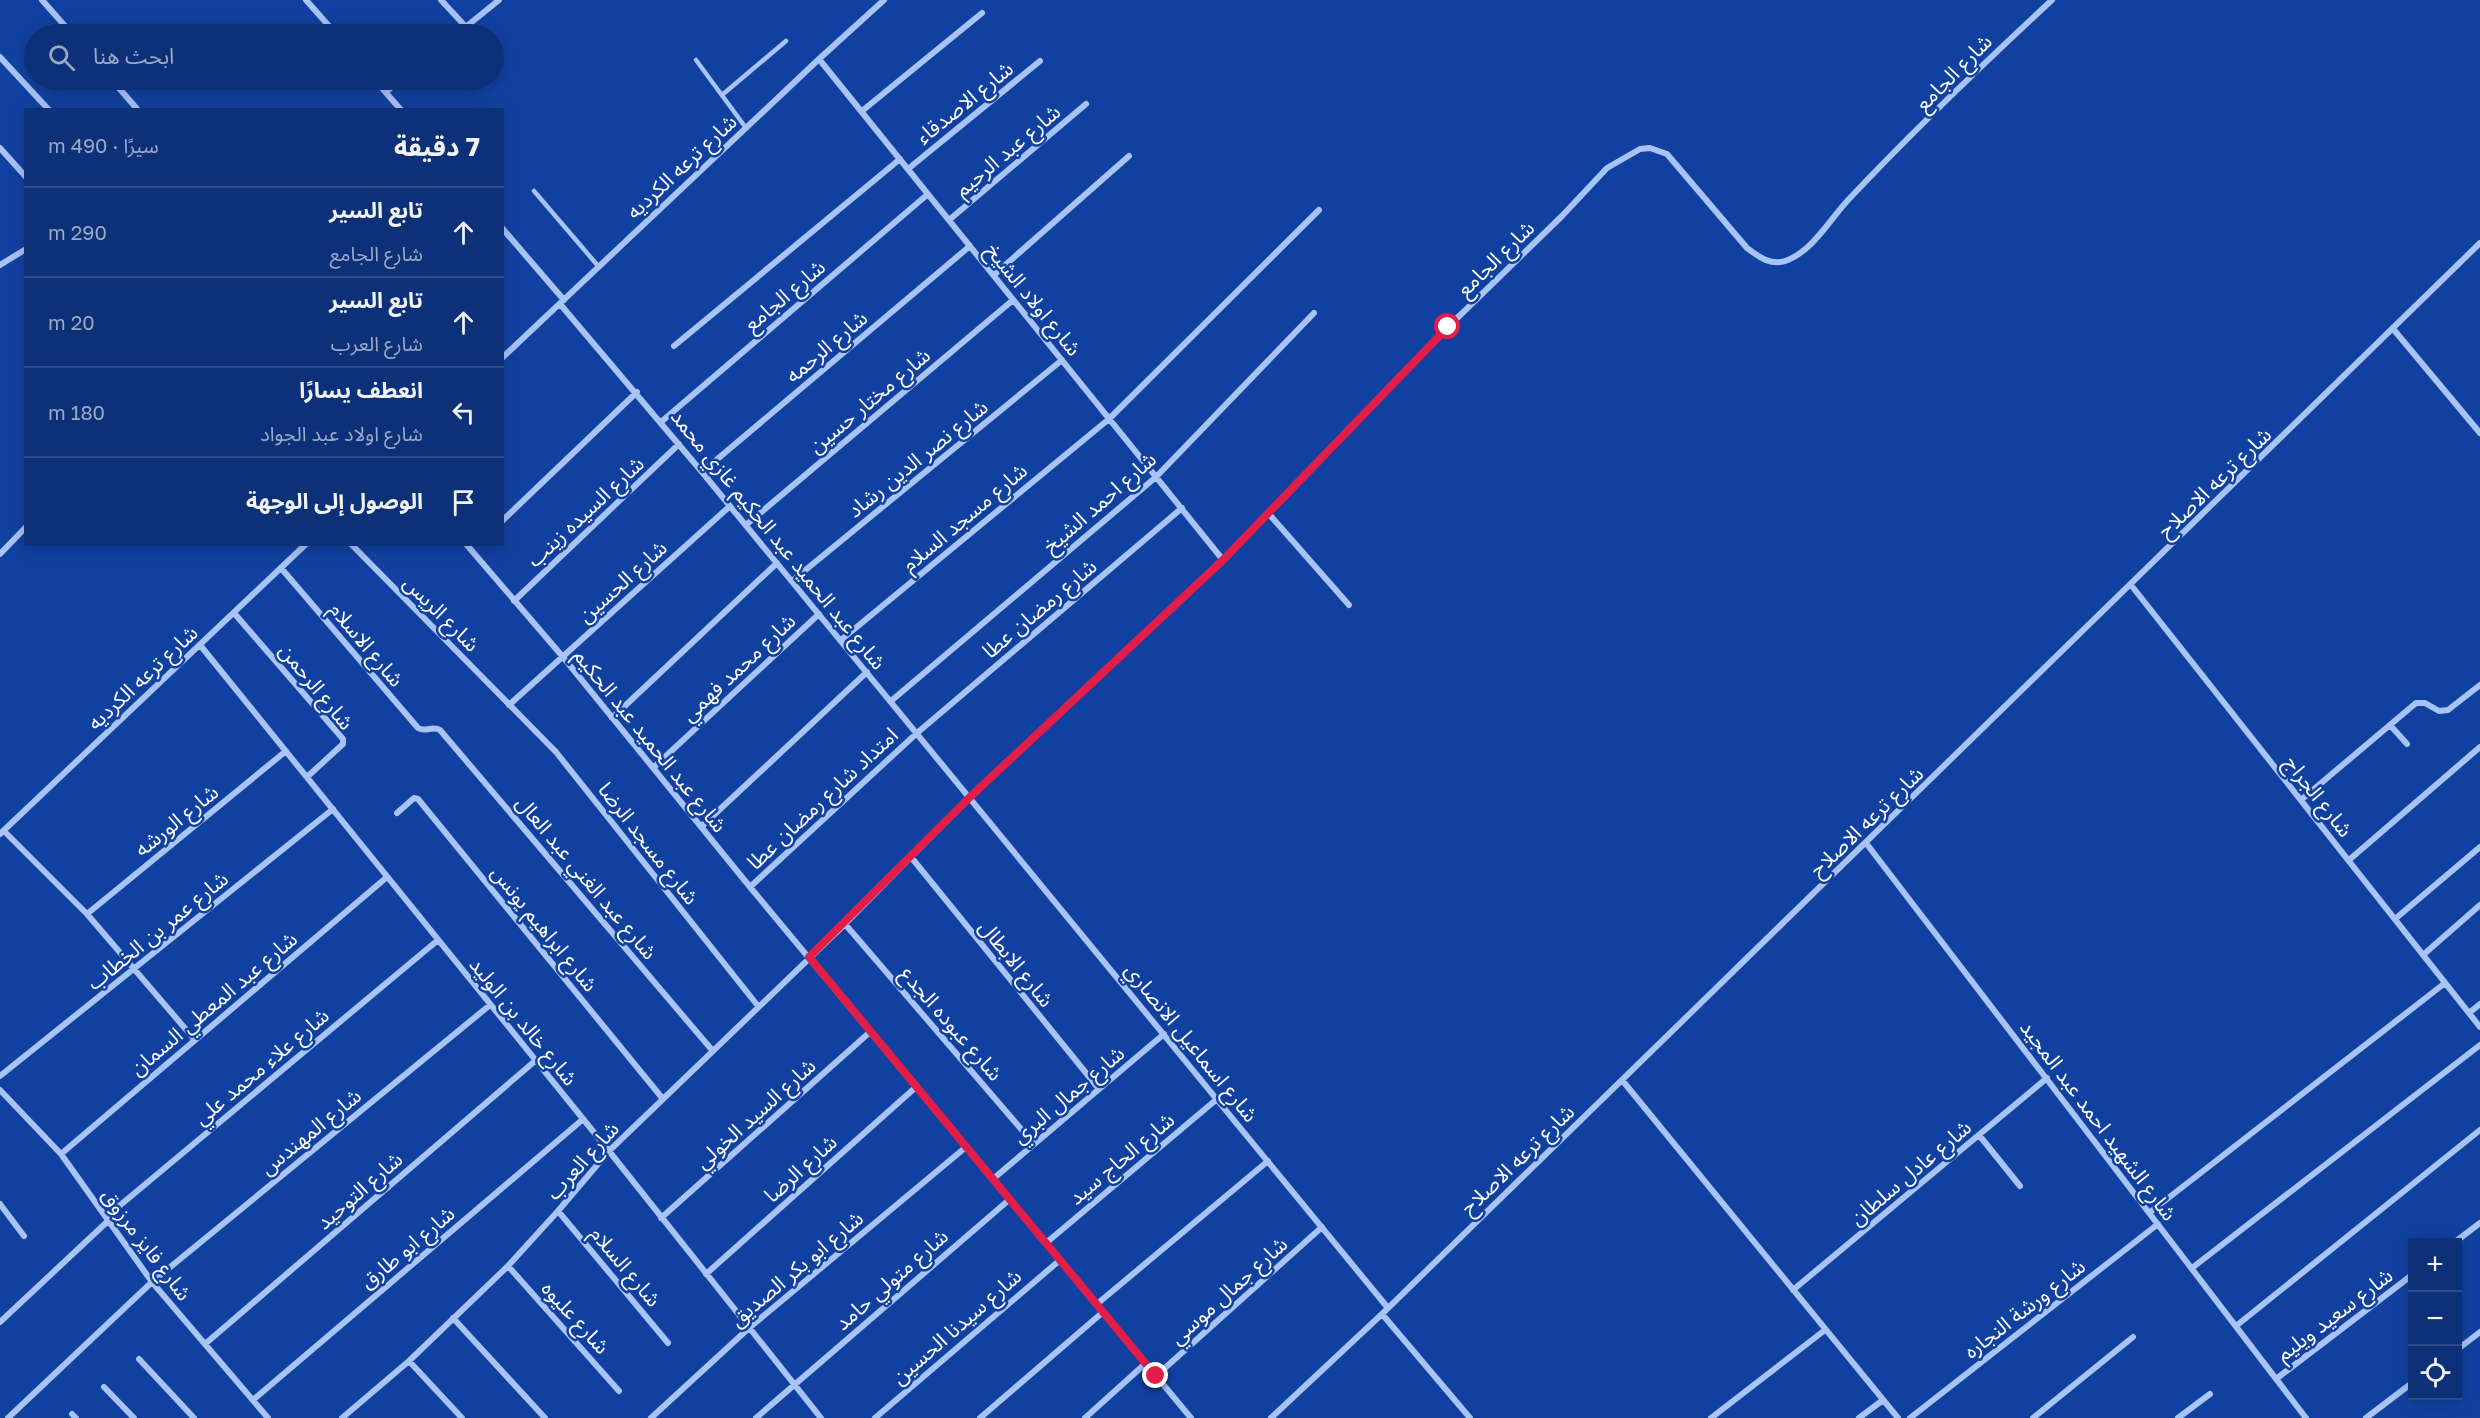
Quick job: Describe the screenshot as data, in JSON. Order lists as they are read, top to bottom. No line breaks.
{"streets":{"street":["شارع الجامع","شارع الاصدقاء","شارع عبد الرحيم","شارع ترعه الكرديه","شارع اولاد الشيخ","شارع الرحمه","شارع مختار حسين","شارع نصر الدين رشاد","شارع ترعه الاصلاح","شارع احمد الشيخ","شارع السيده زينب","شارع مسجد السلام","شارع عبد الحميد عبد الحكيم غازي محمد","شارع الحسين","شارع رمضان عطا","شارع الريس","شارع الاسلام","شارع محمد فهمي","شارع الرحمن","شارع عبد الحميد عبد الحكيم","شارع الجراج","امتداد شارع رمضان عطا","شارع الورشه","شارع مسجد الرضا","شارع عبد الغني عبد العال","شارع ابراهيم يونس","شارع عمر بن الخطاب","شارع الابطال","شارع عبد المعطي السمان","شارع خالد بن الوليد","شارع عبوده الجدع","شارع اسماعيل الانصاري","شارع علاء محمد علي","شارع جمال البري","شارع السيد الخولي","شارع الشهيد احمد عبد المجيد","شارع المهندس","شارع الحاج سيد","شارع العرب","شارع الرضا","شارع عادل سلطان","شارع التوحيد","شارع فايز مرزوق","شارع ابو طارق","شارع السلام","شارع ابو بكر الصديق","شارع متولي حامد","شارع جمال موسي","شارع ورشة النجاره","شارع سعيد ويليم","شارع عليوه","شارع سيدنا الحسين"]},"crossings":[["شارع الجامع","شارع اولاد الشيخ"],["شارع الجامع","شارع عبد الحميد عبد الحكيم غازي محمد"],["شارع الجامع","شارع الابطال"],["شارع الجامع","شارع عبوده الجدع"],["شارع الجامع","شارع اسماعيل الانصاري"],["شارع الجامع","شارع العرب"],["شارع الاصدقاء","شارع اولاد الشيخ"],["شارع عبد الرحيم","شارع اولاد الشيخ"],["شارع ترعه الكرديه","شارع اولاد الشيخ"],["شارع ترعه الكرديه","شارع عبد الحميد عبد الحكيم غازي محمد"],["شارع ترعه الكرديه","شارع الاسلام"],["شارع ترعه الكرديه","شارع الرحمن"],["شارع ترعه الكرديه","شارع خالد بن الوليد"],["شارع اولاد الشيخ","شارع الرحمه"],["شارع اولاد الشيخ","شارع مختار حسين"],["شارع اولاد الشيخ","شارع نصر الدين رشاد"],["شارع اولاد الشيخ","شارع احمد الشيخ"],["شارع اولاد الشيخ","شارع مسجد السلام"],["شارع اولاد الشيخ","شارع رمضان عطا"],["شارع الرحمه","شارع عبد الحميد عبد الحكيم غازي محمد"],["شارع مختار حسين","شارع عبد الحميد عبد الحكيم غازي محمد"],["شارع نصر الدين رشاد","شارع عبد الحميد عبد الحكيم غازي محمد"],["شارع ترعه الاصلاح","شارع الجراج"],["شارع ترعه الاصلاح","شارع اسماعيل الانصاري"],["شارع ترعه الاصلاح","شارع الشهيد احمد عبد المجيد"],["شارع احمد الشيخ","شارع عبد الحميد عبد الحكيم غازي محمد"],["شارع السيده زينب","شارع عبد الحميد عبد الحكيم غازي محمد"],["شارع السيده زينب","شارع عبد الحميد عبد الحكيم"],["شارع مسجد السلام","شارع عبد الحميد عبد الحكيم غازي محمد"],["شارع عبد الحميد عبد الحكيم غازي محمد","شارع الحسين"],["شارع عبد الحميد عبد الحكيم غازي محمد","شارع رمضان عطا"],["شارع عبد الحميد عبد الحكيم غازي محمد","شارع محمد فهمي"],["شارع عبد الحميد عبد الحكيم غازي محمد","امتداد شارع رمضان عطا"],["شارع عبد الحميد عبد الحكيم غازي محمد","شارع اسماعيل الانصاري"],["شارع الحسين","شارع الريس"],["شارع الحسين","شارع عبد الحميد عبد الحكيم"],["شارع الحسين","شارع مسجد الرضا"],["شارع رمضان عطا","امتداد شارع رمضان عطا"],["شارع الريس","شارع مسجد الرضا"],["شارع الاسلام","شارع عبد الغني عبد العال"],["شارع محمد فهمي","شارع عبد الحميد عبد الحكيم"],["شارع الرحمن","شارع خالد بن الوليد"],["شارع عبد الحميد عبد الحكيم","امتداد شارع رمضان عطا"],["شارع عبد الحميد عبد الحكيم","شارع جمال البري"],["شارع عبد الحميد عبد الحكيم","شارع السيد الخولي"],["شارع عبد الحميد عبد الحكيم","شارع الحاج سيد"],["شارع عبد الحميد عبد الحكيم","شارع العرب"],["شارع عبد الحميد عبد الحكيم","شارع الرضا"],["شارع عبد الحميد عبد الحكيم","شارع ابو بكر الصديق"],["شارع عبد الحميد عبد الحكيم","شارع متولي حامد"],["شارع عبد الحميد عبد الحكيم","شارع جمال موسي"],["شارع عبد الحميد عبد الحكيم","شارع سيدنا الحسين"],["شارع الورشه","شارع خالد بن الوليد"],["شارع مسجد الرضا","شارع العرب"],["شارع عبد الغني عبد العال","شارع العرب"],["شارع ابراهيم يونس","شارع العرب"],["شارع عمر بن الخطاب","شارع خالد بن الوليد"],["شارع الابطال","شارع جمال البري"],["شارع عبد المعطي السمان","شارع خالد بن الوليد"],["شارع عبد المعطي السمان","شارع فايز مرزوق"],["شارع خالد بن الوليد","شارع علاء محمد علي"],["شارع خالد بن الوليد","شارع السيد الخولي"],["شارع خالد بن الوليد","شارع المهندس"],["شارع خالد بن الوليد","شارع العرب"],["شارع خالد بن الوليد","شارع الرضا"],["شارع خالد بن الوليد","شارع التوحيد"],["شارع خالد بن الوليد","شارع ابو طارق"],["شارع خالد بن الوليد","شارع ابو بكر الصديق"],["شارع خالد بن الوليد","شارع متولي حامد"],["شارع عبوده الجدع","شارع جمال البري"],["شارع عبوده الجدع","شارع العرب"],["شارع اسماعيل الانصاري","شارع جمال البري"],["شارع اسماعيل الانصاري","شارع الحاج سيد"],["شارع اسماعيل الانصاري","شارع جمال موسي"],["شارع علاء محمد علي","شارع فايز مرزوق"],["شارع الشهيد احمد عبد المجيد","شارع عادل سلطان"],["شارع الشهيد احمد عبد المجيد","شارع ورشة النجاره"],["شارع الشهيد احمد عبد المجيد","شارع سعيد ويليم"],["شارع المهندس","شارع فايز مرزوق"],["شارع العرب","شارع السلام"],["شارع العرب","شارع عليوه"],["شارع التوحيد","شارع فايز مرزوق"],["شارع فايز مرزوق","شارع ابو طارق"]],"page":{"search":"ابحث هنا","heading":["7 دقيقة","سيرًا · 490 m"],"list":[["تابع السير","شارع الجامع","290 m"],["تابع السير","شارع العرب","20 m"],["انعطف يسارًا","شارع اولاد عبد الجواد","180 m"],"الوصول إلى الوجهة"],"map_buttons":["+","−"]}}
